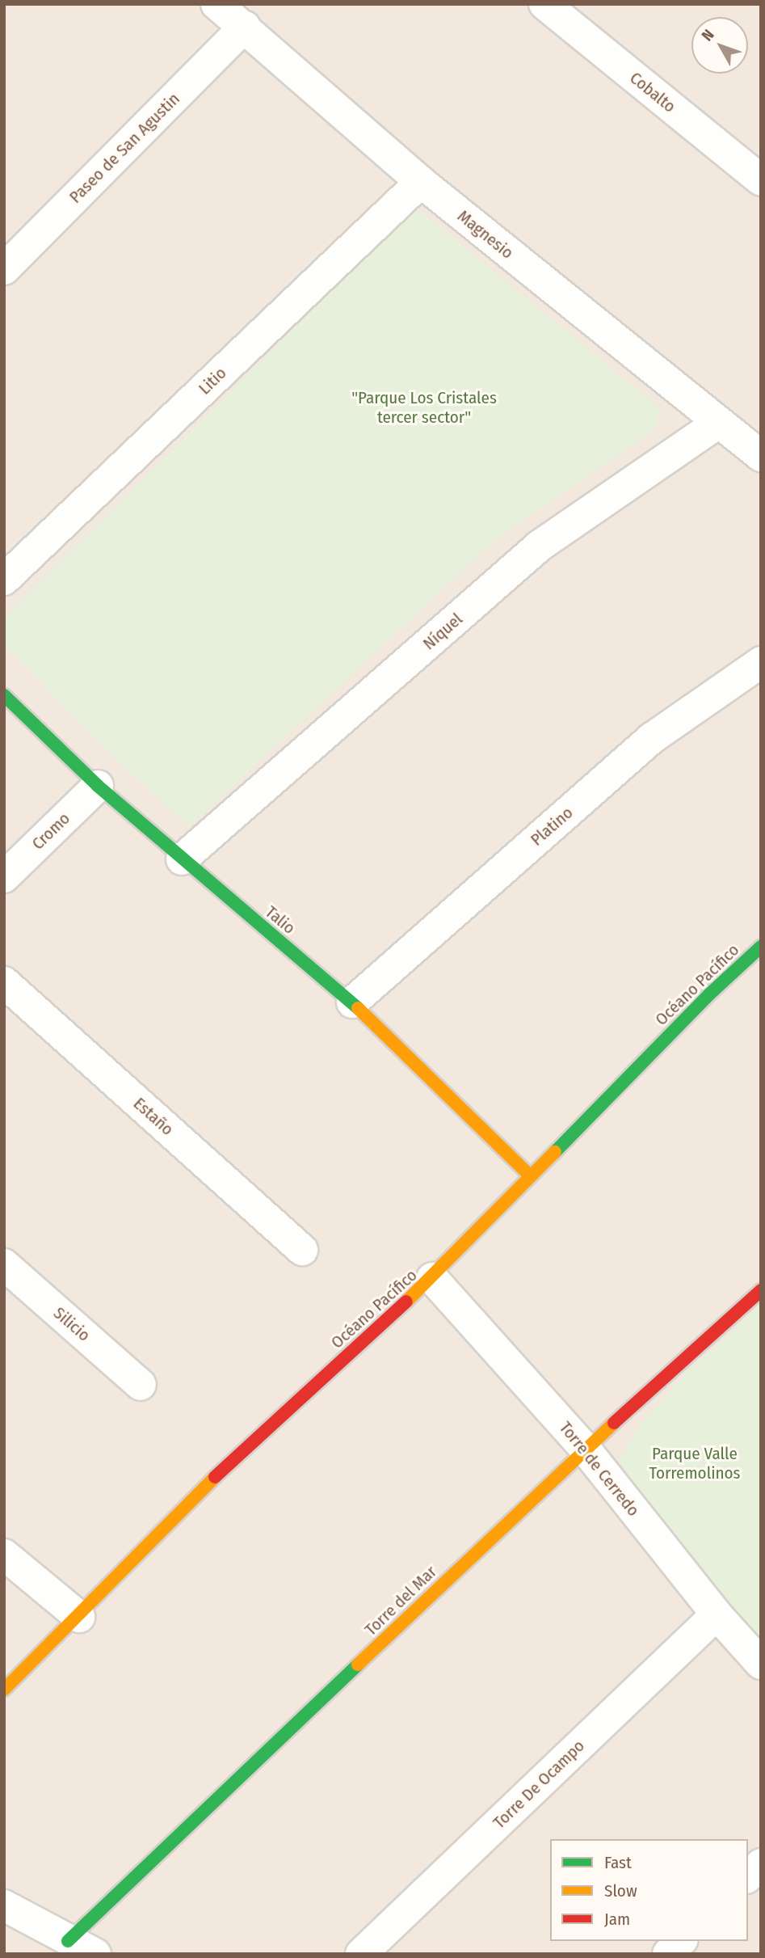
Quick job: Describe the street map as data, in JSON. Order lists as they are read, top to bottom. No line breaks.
{"streets":{"street":["Cobalto","Paseo de San Agustin","Magnesio","Litio","Níquel","Platino","Cromo","Talio","Océano Pacífico","Estaño","Silicio","Torre de Cerredo","Torre del Mar","Torre De Ocampo"]},"crossings":[["Paseo de San Agustin","Magnesio"],["Magnesio","Litio"],["Magnesio","Níquel"],["Níquel","Talio"],["Platino","Talio"],["Cromo","Talio"],["Talio","Océano Pacífico"],["Océano Pacífico","Torre de Cerredo"],["Torre de Cerredo","Torre del Mar"],["Torre de Cerredo","Torre De Ocampo"]],"parks":["\"Parque Los Cristales tercer sector\"","Parque Valle Torremolinos"],"legend":["Fast","Slow","Jam"],"north":"top left"}
